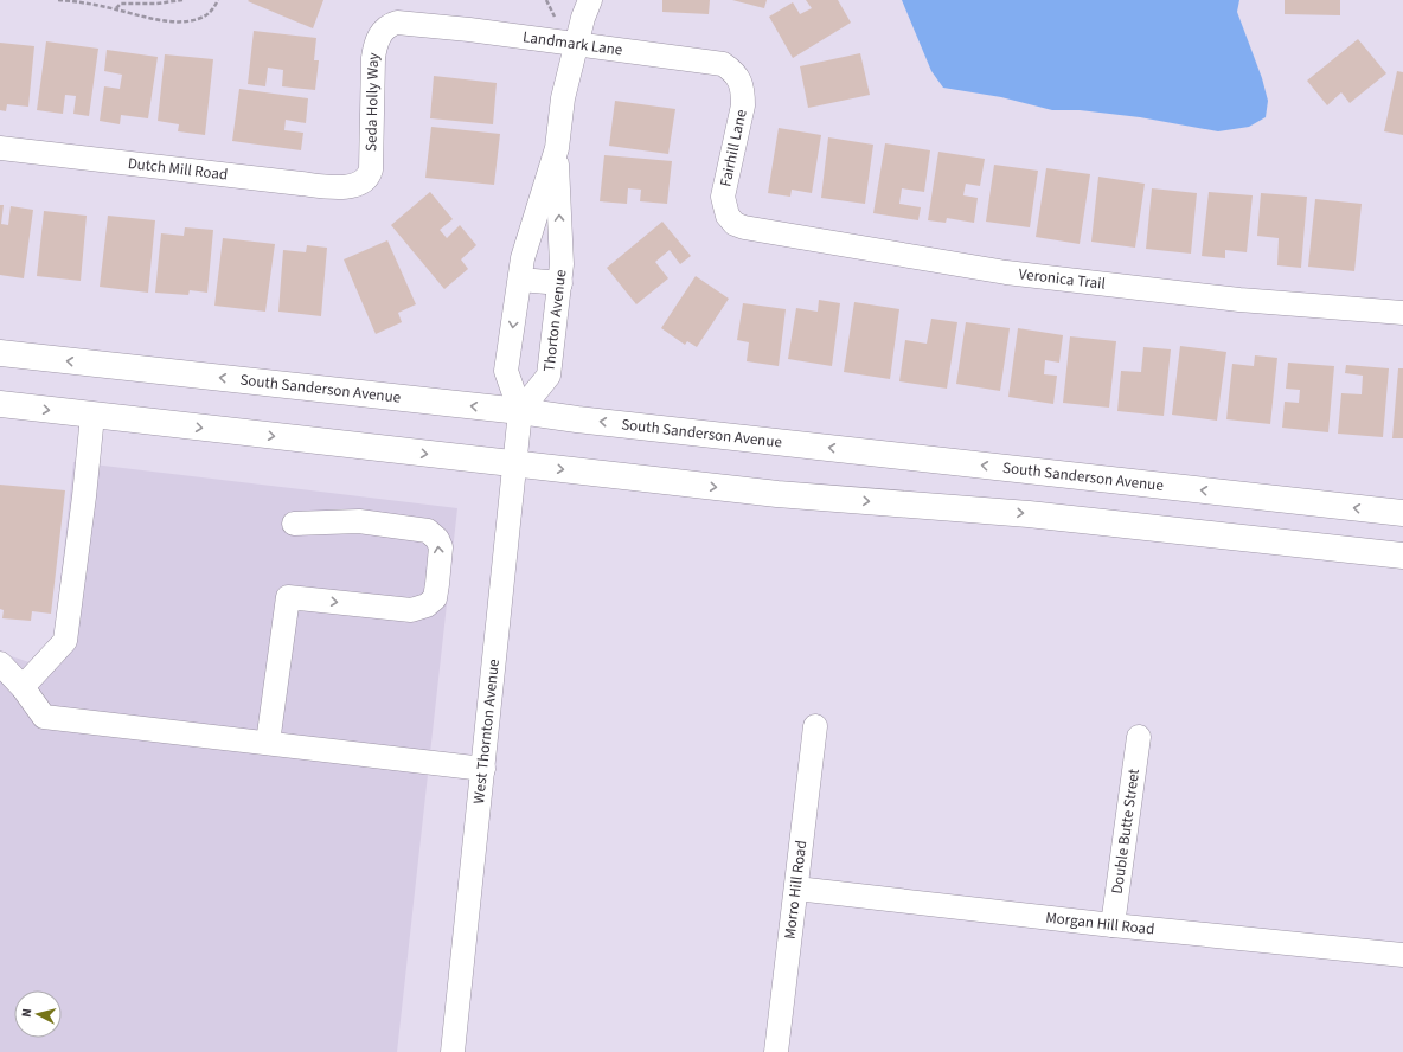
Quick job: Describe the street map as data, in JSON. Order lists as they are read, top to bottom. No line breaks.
{"streets":{"main road":["South Sanderson Avenue"],"street":["Landmark Lane","Seda Holly Way","Fairhill Lane","Dutch Mill Road","Veronica Trail","Thorton Avenue","West Thornton Avenue","Double Butte Street","Morro Hill Road","Morgan Hill Road"]},"crossings":[["Landmark Lane","Seda Holly Way"],["Landmark Lane","Fairhill Lane"],["Landmark Lane","Thorton Avenue"],["Seda Holly Way","Dutch Mill Road"],["Fairhill Lane","Veronica Trail"],["Thorton Avenue","South Sanderson Avenue"],["Thorton Avenue","West Thornton Avenue"],["South Sanderson Avenue","West Thornton Avenue"],["Double Butte Street","Morgan Hill Road"],["Morro Hill Road","Morgan Hill Road"]],"north":"left"}
